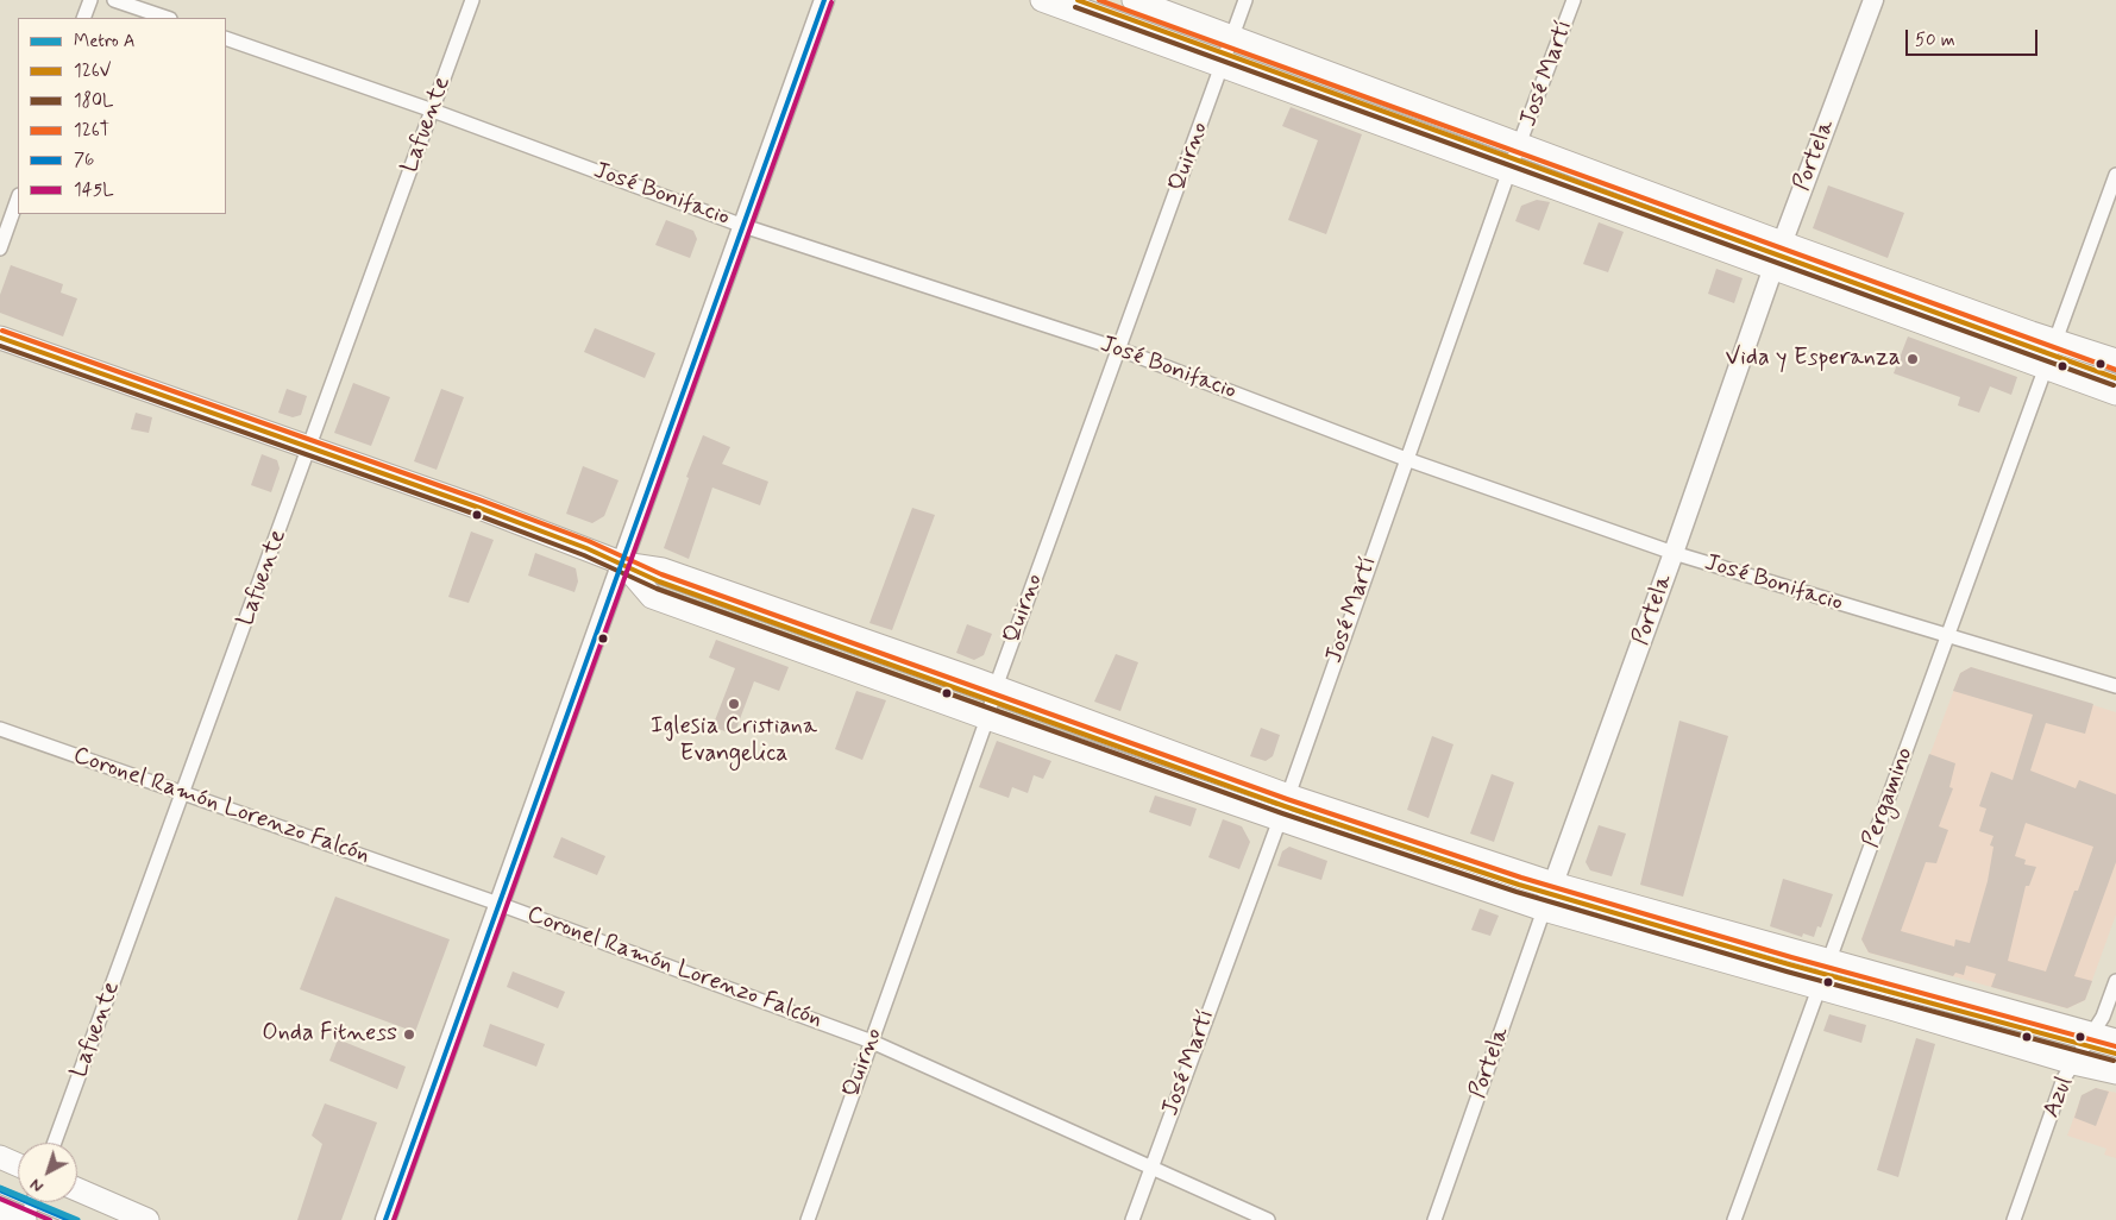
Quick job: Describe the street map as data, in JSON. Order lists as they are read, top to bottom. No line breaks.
{"streets":{"main road":["Portela"],"street":["José Martí","Lafuente","Quirno","José Bonifacio","Pergamino","Coronel Ramón Lorenzo Falcón","Azul"]},"crossings":[["José Martí","José Bonifacio"],["José Martí","Coronel Ramón Lorenzo Falcón"],["Lafuente","José Bonifacio"],["Lafuente","Coronel Ramón Lorenzo Falcón"],["Portela","José Bonifacio"],["Quirno","José Bonifacio"],["Quirno","Coronel Ramón Lorenzo Falcón"],["José Bonifacio","Pergamino"]],"places":["Vida y Esperanza","Iglesia Cristiana Evangelica","Onda Fitness"],"lines":["transit line 126V","transit line 126T","transit line 76","transit line 145L","transit line 180L","metro line A"],"legend":["Metro A","126V","180L","126T","76","145L"],"scale_bar":"50 m","north":"bottom left"}
